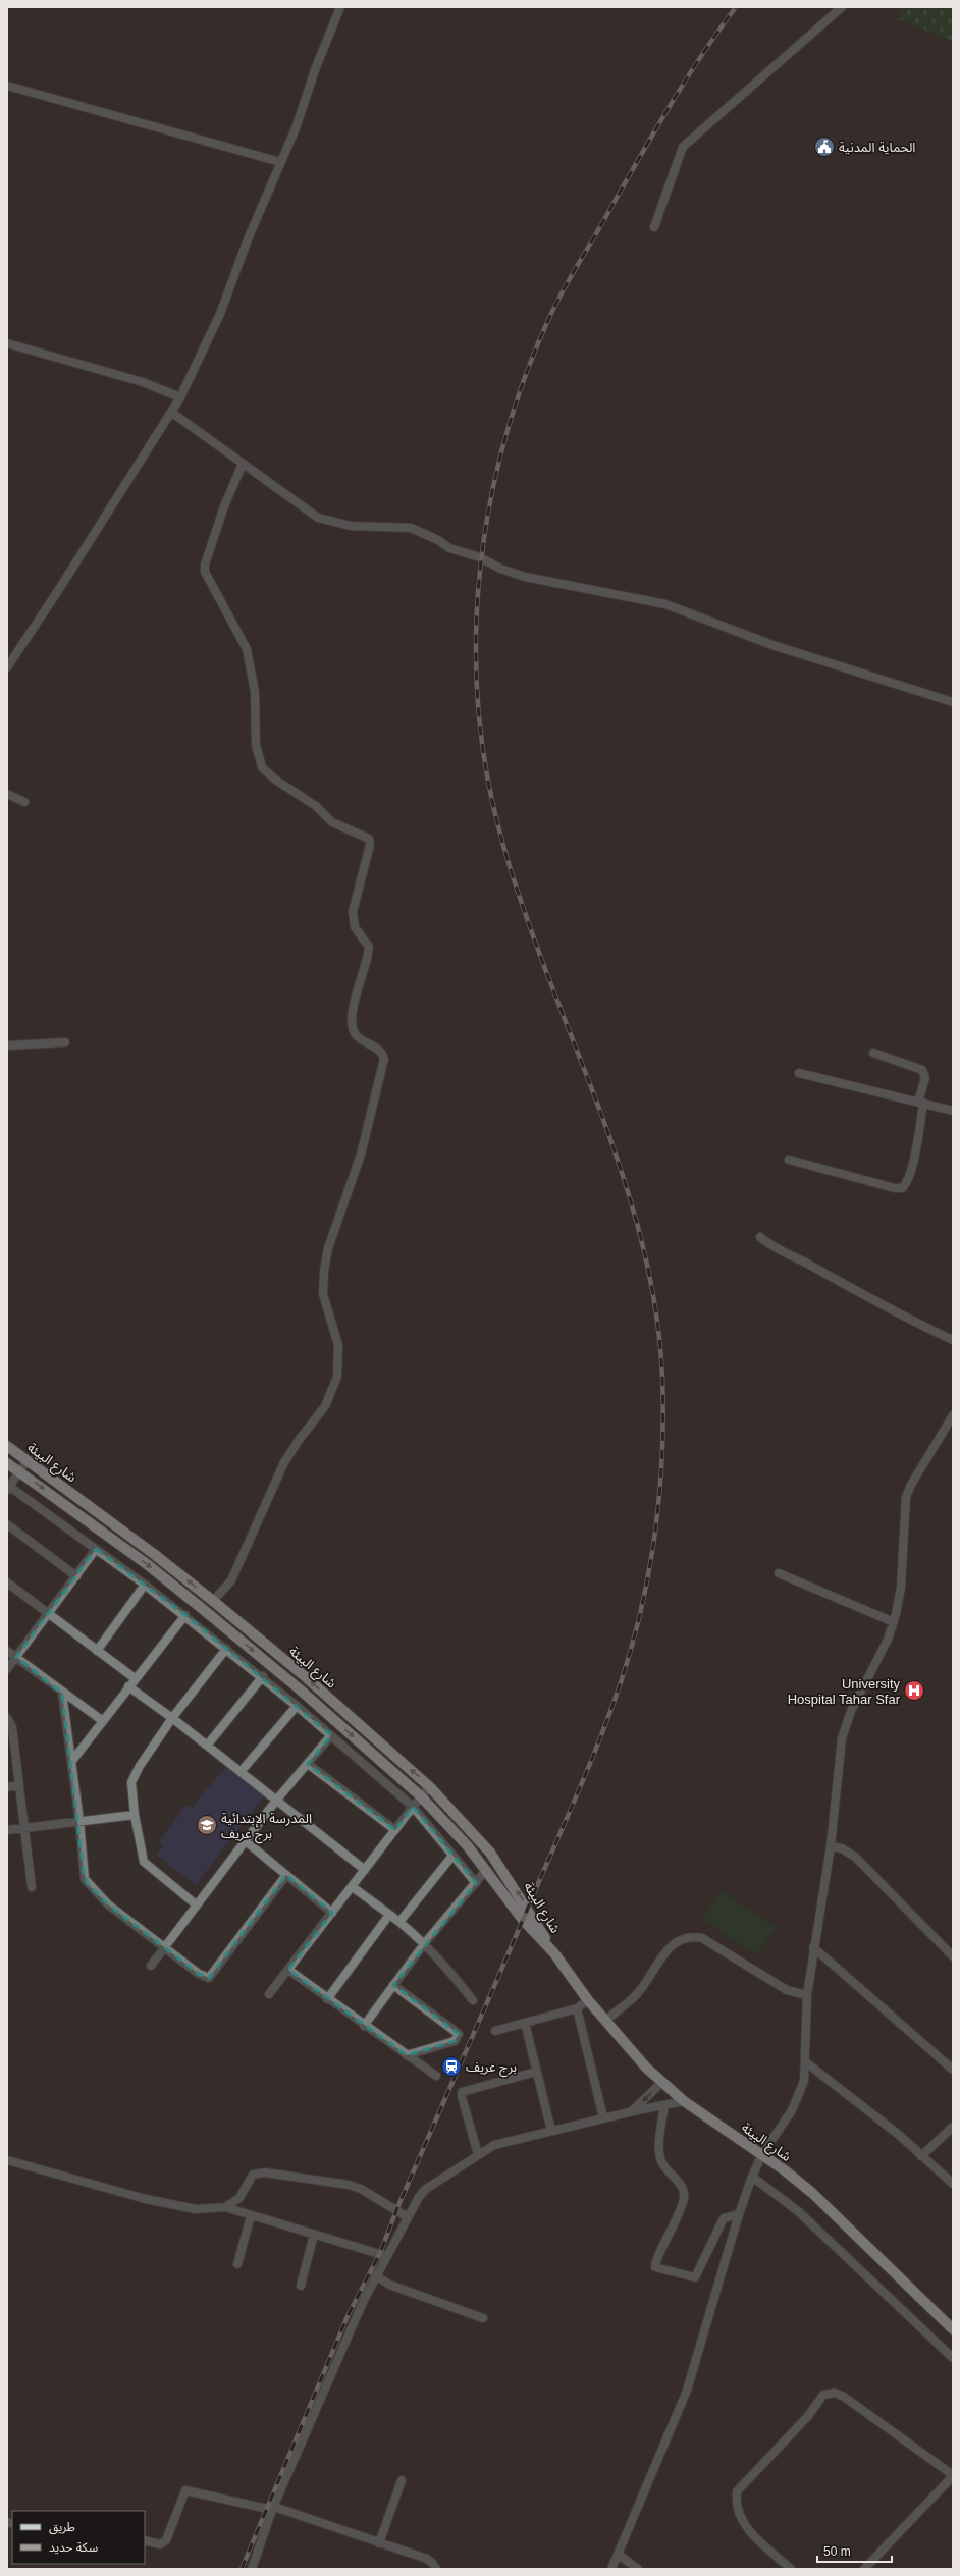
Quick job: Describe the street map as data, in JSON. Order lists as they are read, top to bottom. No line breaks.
{"streets":{"main road":["شارع البيئة"]},"places":{"public building":["الحماية المدنية"],"hospital":["University Hospital Tahar Sfar"],"school or university":["المدرسة الإبتدائية برج عريف"],"station":["برج عريف"]},"legend":["طريق","سكة حديد"],"scale_bar":"50 m"}
